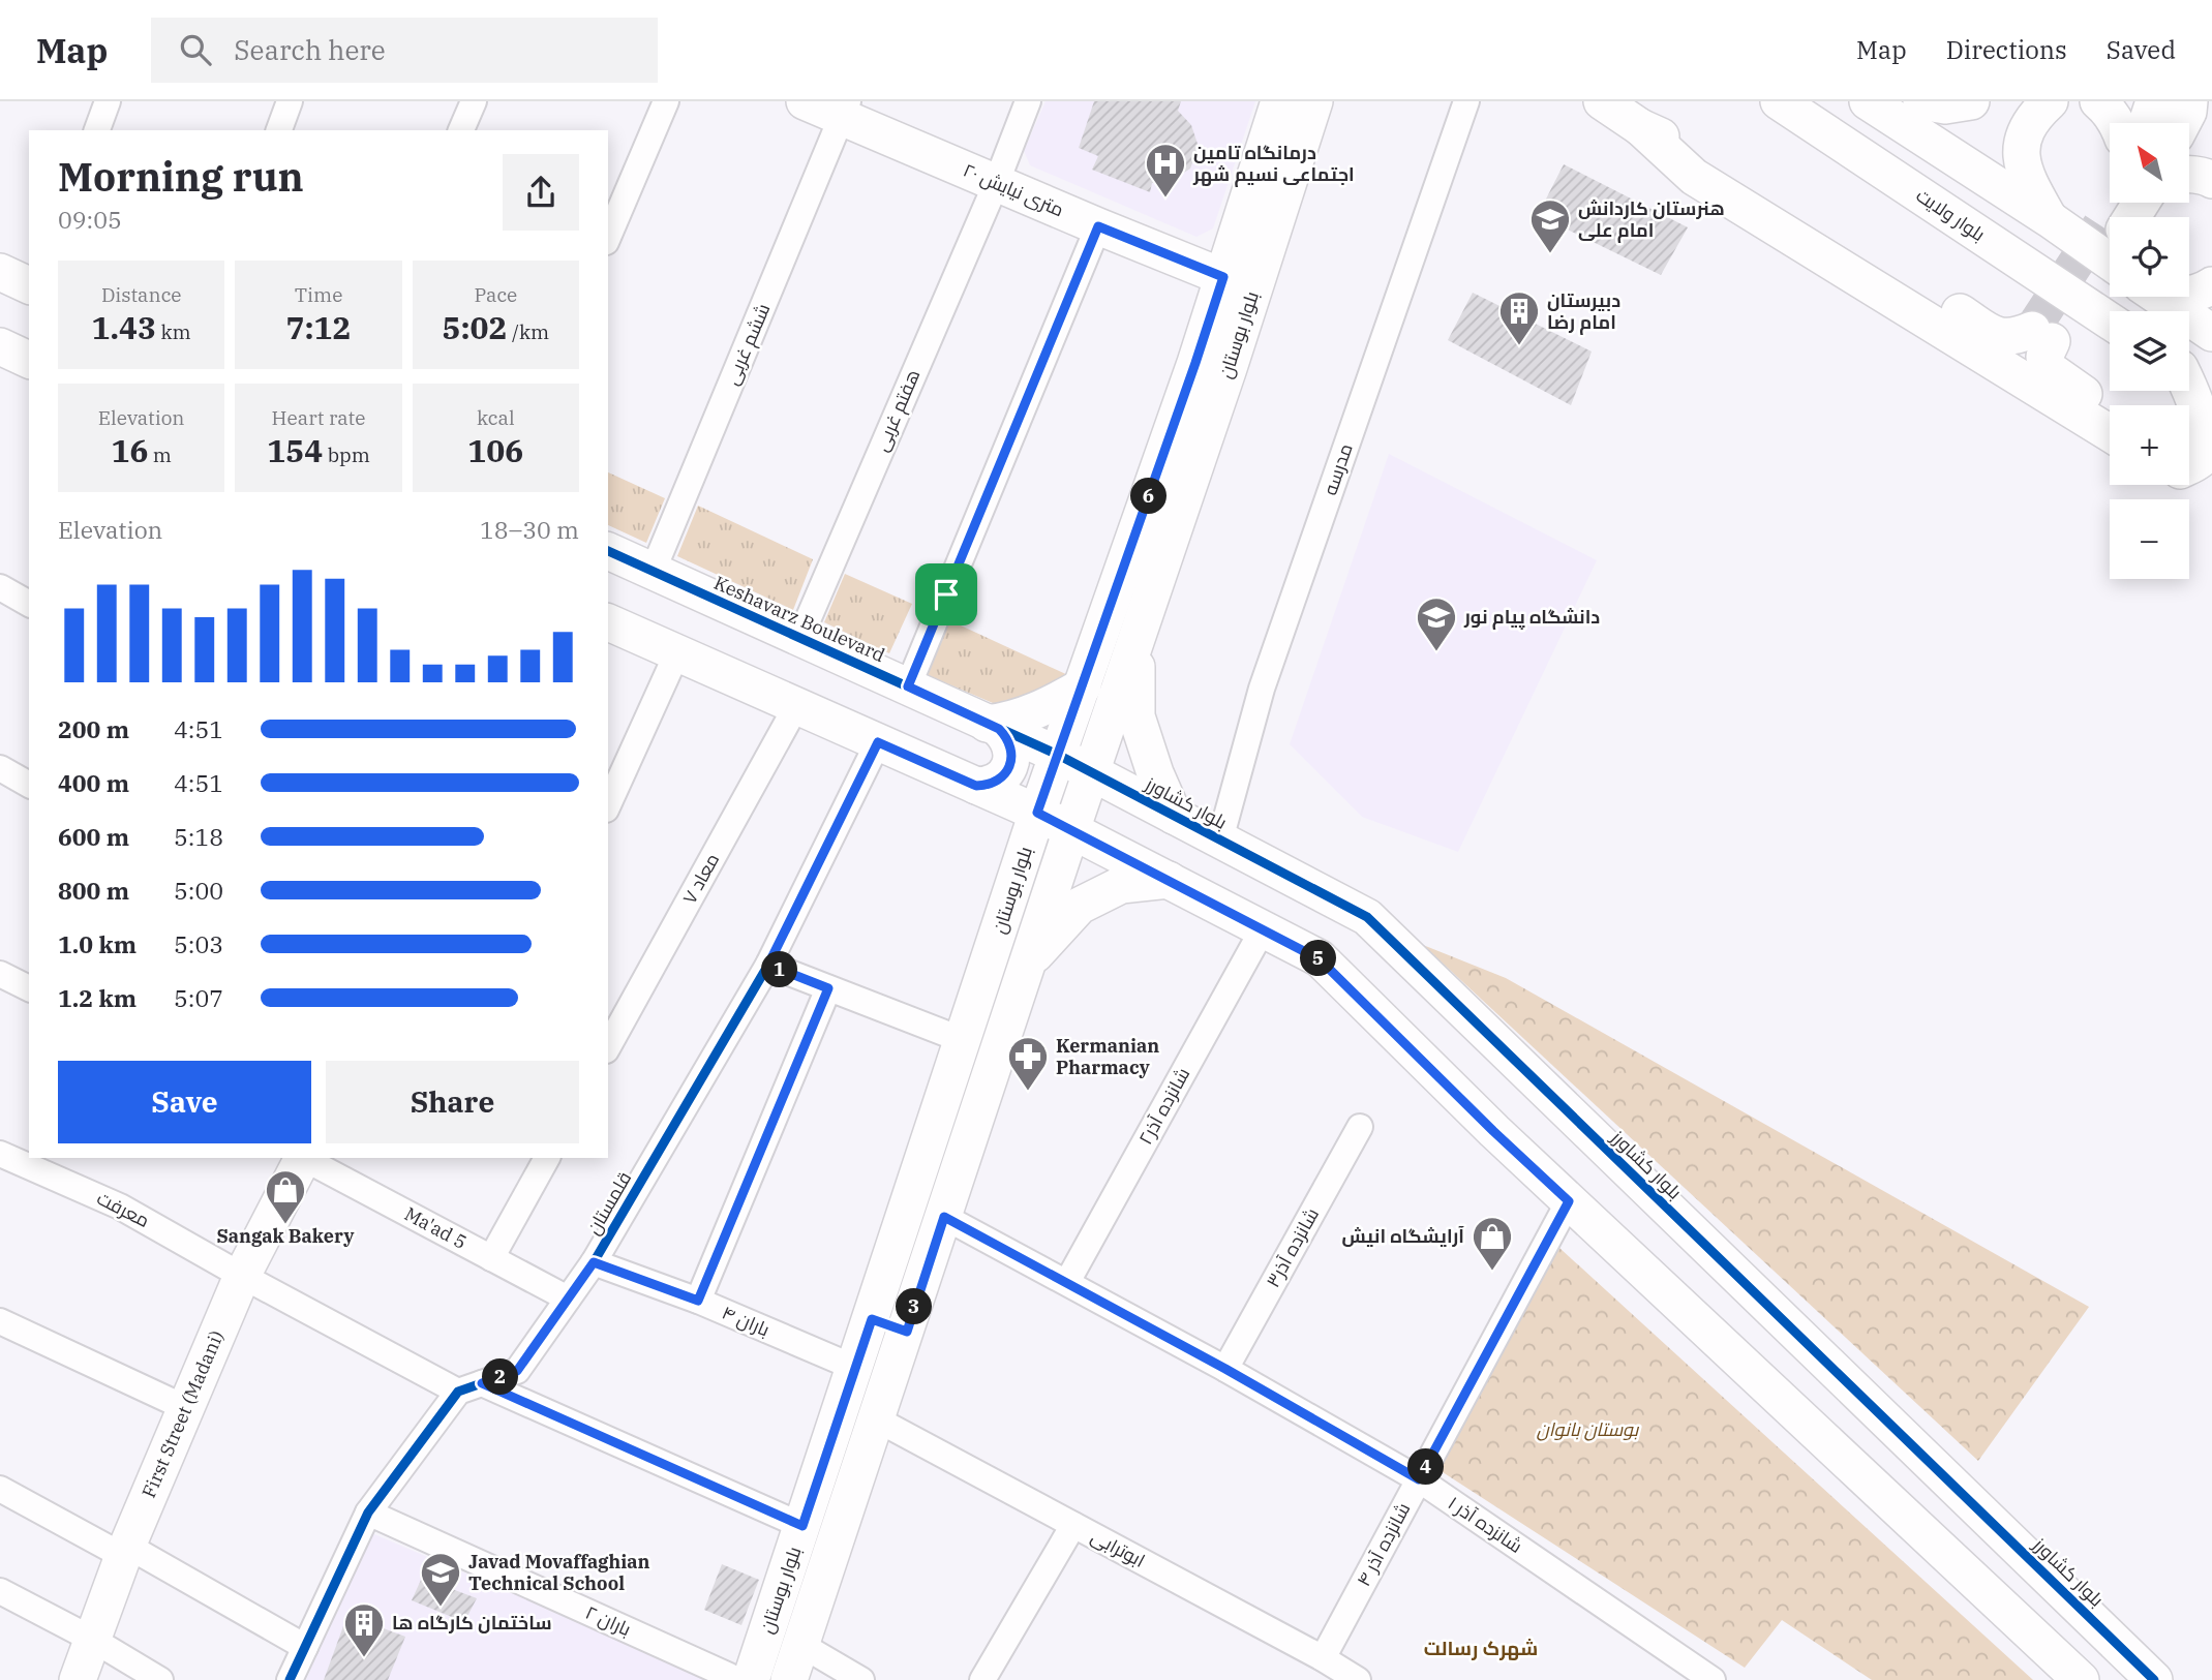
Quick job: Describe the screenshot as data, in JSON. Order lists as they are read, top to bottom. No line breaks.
{"streets":{"street":["۲۰ متری نیایش","بلوار ولایت","بلوار بوستان","ششم غربی","هفتم غربی","مدرسه","Keshavarz Boulevard","بلوار کشاورز","معاد ۷","شانزده آذر۲","قلمستان","معرفت","Ma'ad 5","شانزده آذر۳","باران ۴","First Street (Madani)","شانزده آذر ۱","شانزده آذر ۴","ابوترابی","باران ۲"]},"crossings":[["۲۰ متری نیایش","بلوار بوستان"],["۲۰ متری نیایش","ششم غربی"],["۲۰ متری نیایش","هفتم غربی"],["بلوار بوستان","Keshavarz Boulevard"],["بلوار بوستان","بلوار کشاورز"],["بلوار بوستان","باران ۴"],["بلوار بوستان","شانزده آذر ۱"],["بلوار بوستان","ابوترابی"],["بلوار بوستان","باران ۲"],["ششم غربی","Keshavarz Boulevard"],["هفتم غربی","Keshavarz Boulevard"],["مدرسه","بلوار کشاورز"],["Keshavarz Boulevard","بلوار کشاورز"],["شانزده آذر۲","شانزده آذر ۱"],["قلمستان","معرفت"],["قلمستان","Ma'ad 5"],["قلمستان","باران ۴"],["معرفت","First Street (Madani)"],["شانزده آذر۳","شانزده آذر ۱"],["شانزده آذر ۱","شانزده آذر ۴"],["شانزده آذر ۴","ابوترابی"]],"districts":["شهرک رسالت"],"parks":["بوستان بانوان"],"places":{"hospital":["درمانگاه تامین اجتماعی نسیم شهر"],"school or university":["هنرستان کاردانش امام علی","دانشگاه پیام نور","Javad Movaffaghian Technical School"],"building":["دبیرستان امام رضا","ساختمان کارگاه ها"],"pharmacy":["Kermanian Pharmacy"],"shop":["Sangak Bakery","آرایشگاه انیش"]},"north":"top left","page":{"header":"Map","search":"Search here","nav":["Map","Directions","Saved"],"map_buttons":["+","−"],"heading":["Morning run","09:05"],"stats":[["Distance","1.43 km"],["Time","7:12"],["Pace","5:02 /km"],["Elevation","16 m"],["Heart rate","154 bpm"],["kcal","106"]],"pins":["6","5","1","3","2","4"],"chart":["Elevation","18–30 m"],"list":[{"name":"200 m","note":"4:51"},{"name":"400 m","note":"4:51"},{"name":"600 m","note":"5:18"},{"name":"800 m","note":"5:00"},{"name":"1.0 km","note":"5:03"},{"name":"1.2 km","note":"5:07"}],"buttons":["Save","Share"]}}
